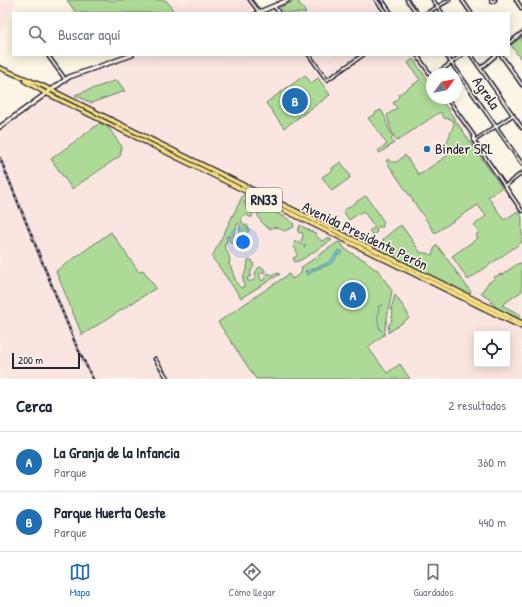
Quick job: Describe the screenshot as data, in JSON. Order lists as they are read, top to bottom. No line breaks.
{"streets":{"main road":["RN33","Avenida Presidente Perón"],"street":["Agrela"]},"crossings":[["RN33","Avenida Presidente Perón"]],"places":["Binder SRL"],"scale_bar":"200 m","north":"top right","page":{"search":"Buscar aquí","pins":["B","A"],"scale":"200 m","heading":["Cerca","2 resultados"],"list":[{"mark":"A","name":"La Granja de la Infancia","note":"Parque","value":"360 m"},{"mark":"B","name":"Parque Huerta Oeste","note":"Parque","value":"440 m"}],"nav":["Mapa","Cómo llegar","Guardados"]}}
